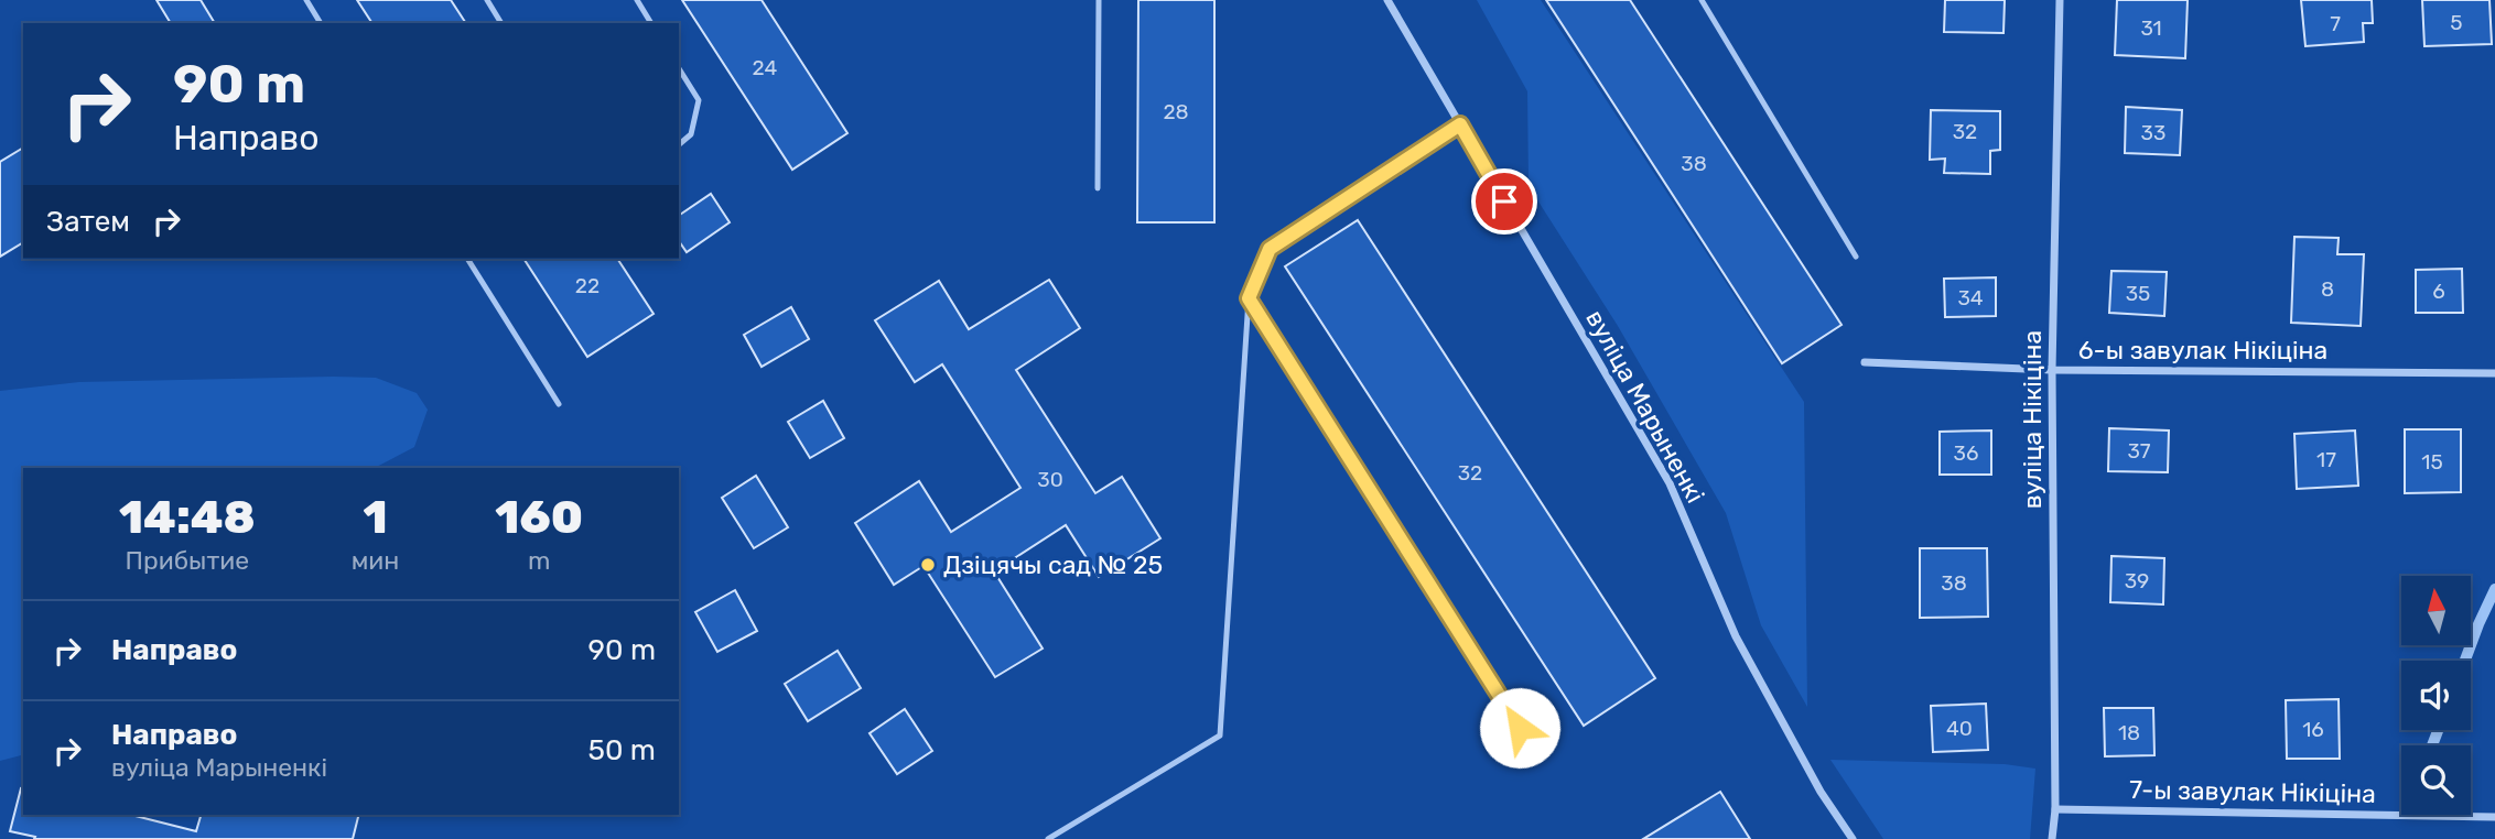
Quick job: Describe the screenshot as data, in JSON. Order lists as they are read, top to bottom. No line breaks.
{"streets":{"street":["6-ы завулак Нікіціна","вуліца Марыненкі","вуліца Нікіціна","7-ы завулак Нікіціна"]},"crossings":[["6-ы завулак Нікіціна","вуліца Нікіціна"],["вуліца Нікіціна","7-ы завулак Нікіціна"]],"places":["Дзіцячы сад № 25"],"house_numbers":["5","7","31","24","28","32","33","38","22","8","6","35","34","37","36","17","15","32","30","39","38","40","16","18"],"north":"top","page":{"turn":["90 m","Направо"],"then":"Затем","eta":["14:48","Прибытие","1","мин","160","m"],"list":[{"name":"Направо","value":"90 m"},{"name":"Направо","note":"вуліца Марыненкі","value":"50 m"}]}}
